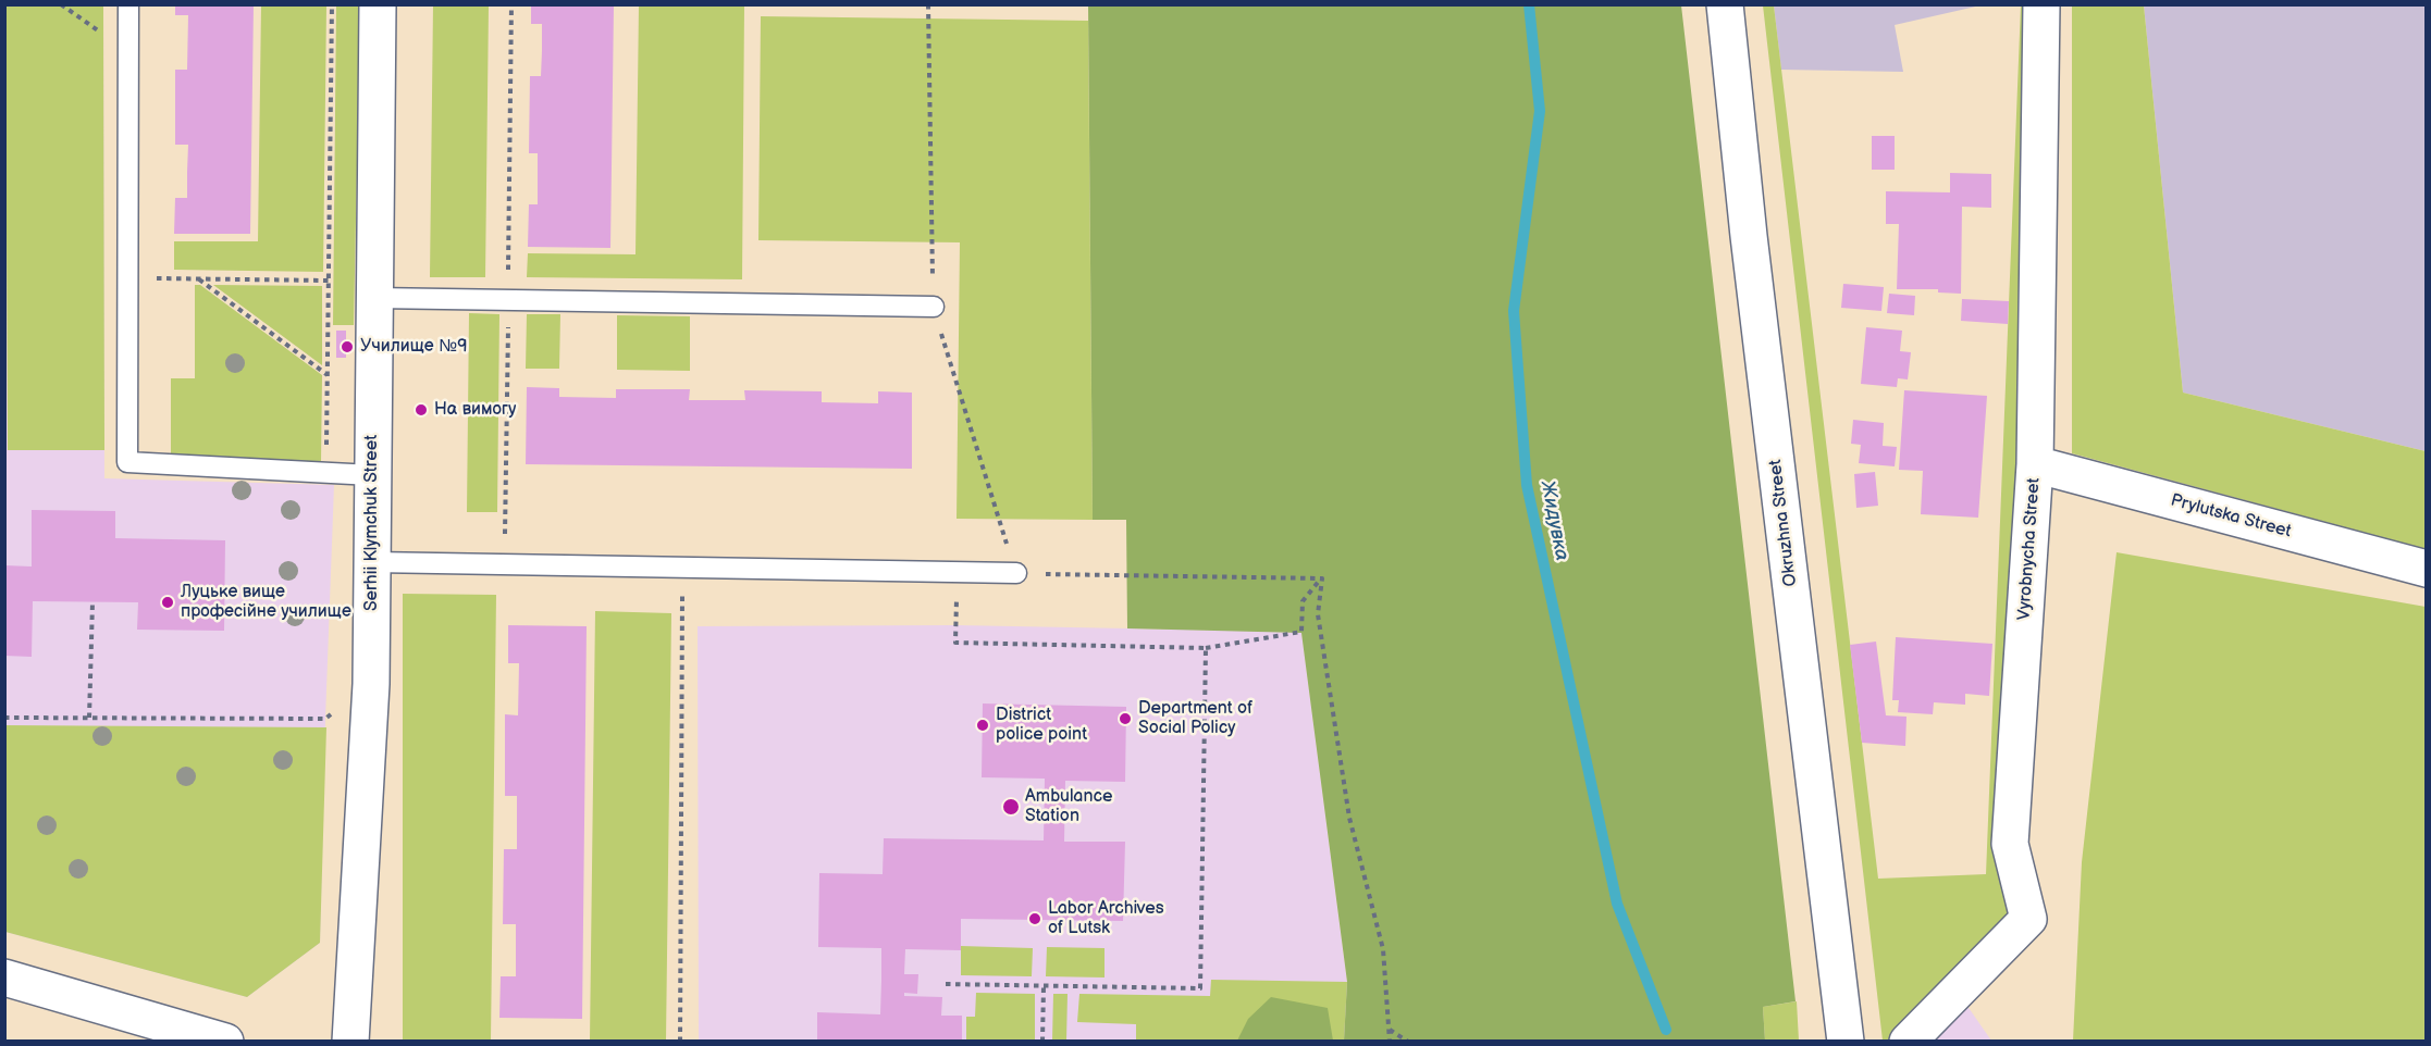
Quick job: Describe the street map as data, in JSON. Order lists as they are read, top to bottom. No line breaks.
{"streets":{"street":["Prylutska Street","Serhii Klymchuk Street","Okruzhna Street","Vyrobnycha Street"]},"crossings":[["Prylutska Street","Vyrobnycha Street"]],"water":["Жидувка"],"places":["Училище №9","На вимогу","Луцьке вище професійне училище","Department of Social Policy","District police point","Ambulance Station","Labor Archives of Lutsk"]}
